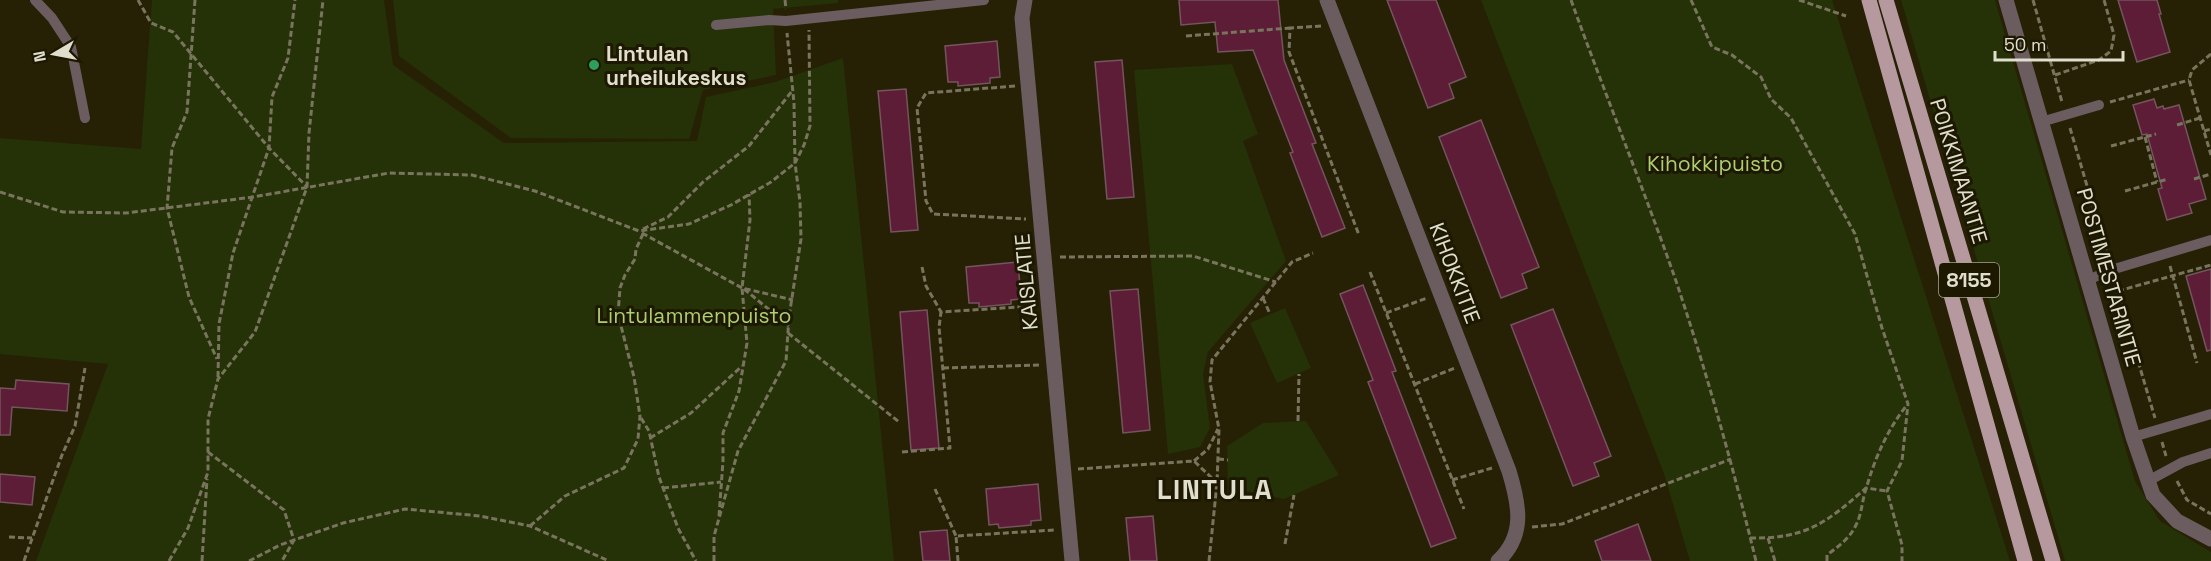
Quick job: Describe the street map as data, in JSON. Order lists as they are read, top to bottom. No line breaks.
{"streets":{"main road":["POIKKIMAANTIE","8155"],"street":["KIHOKKITIE","POSTIMESTARINTIE","KAISLATIE"]},"districts":["LINTULA"],"parks":["Kihokkipuisto","Lintulammenpuisto"],"places":["Lintulan urheilukeskus"],"scale_bar":"50 m","north":"left"}
